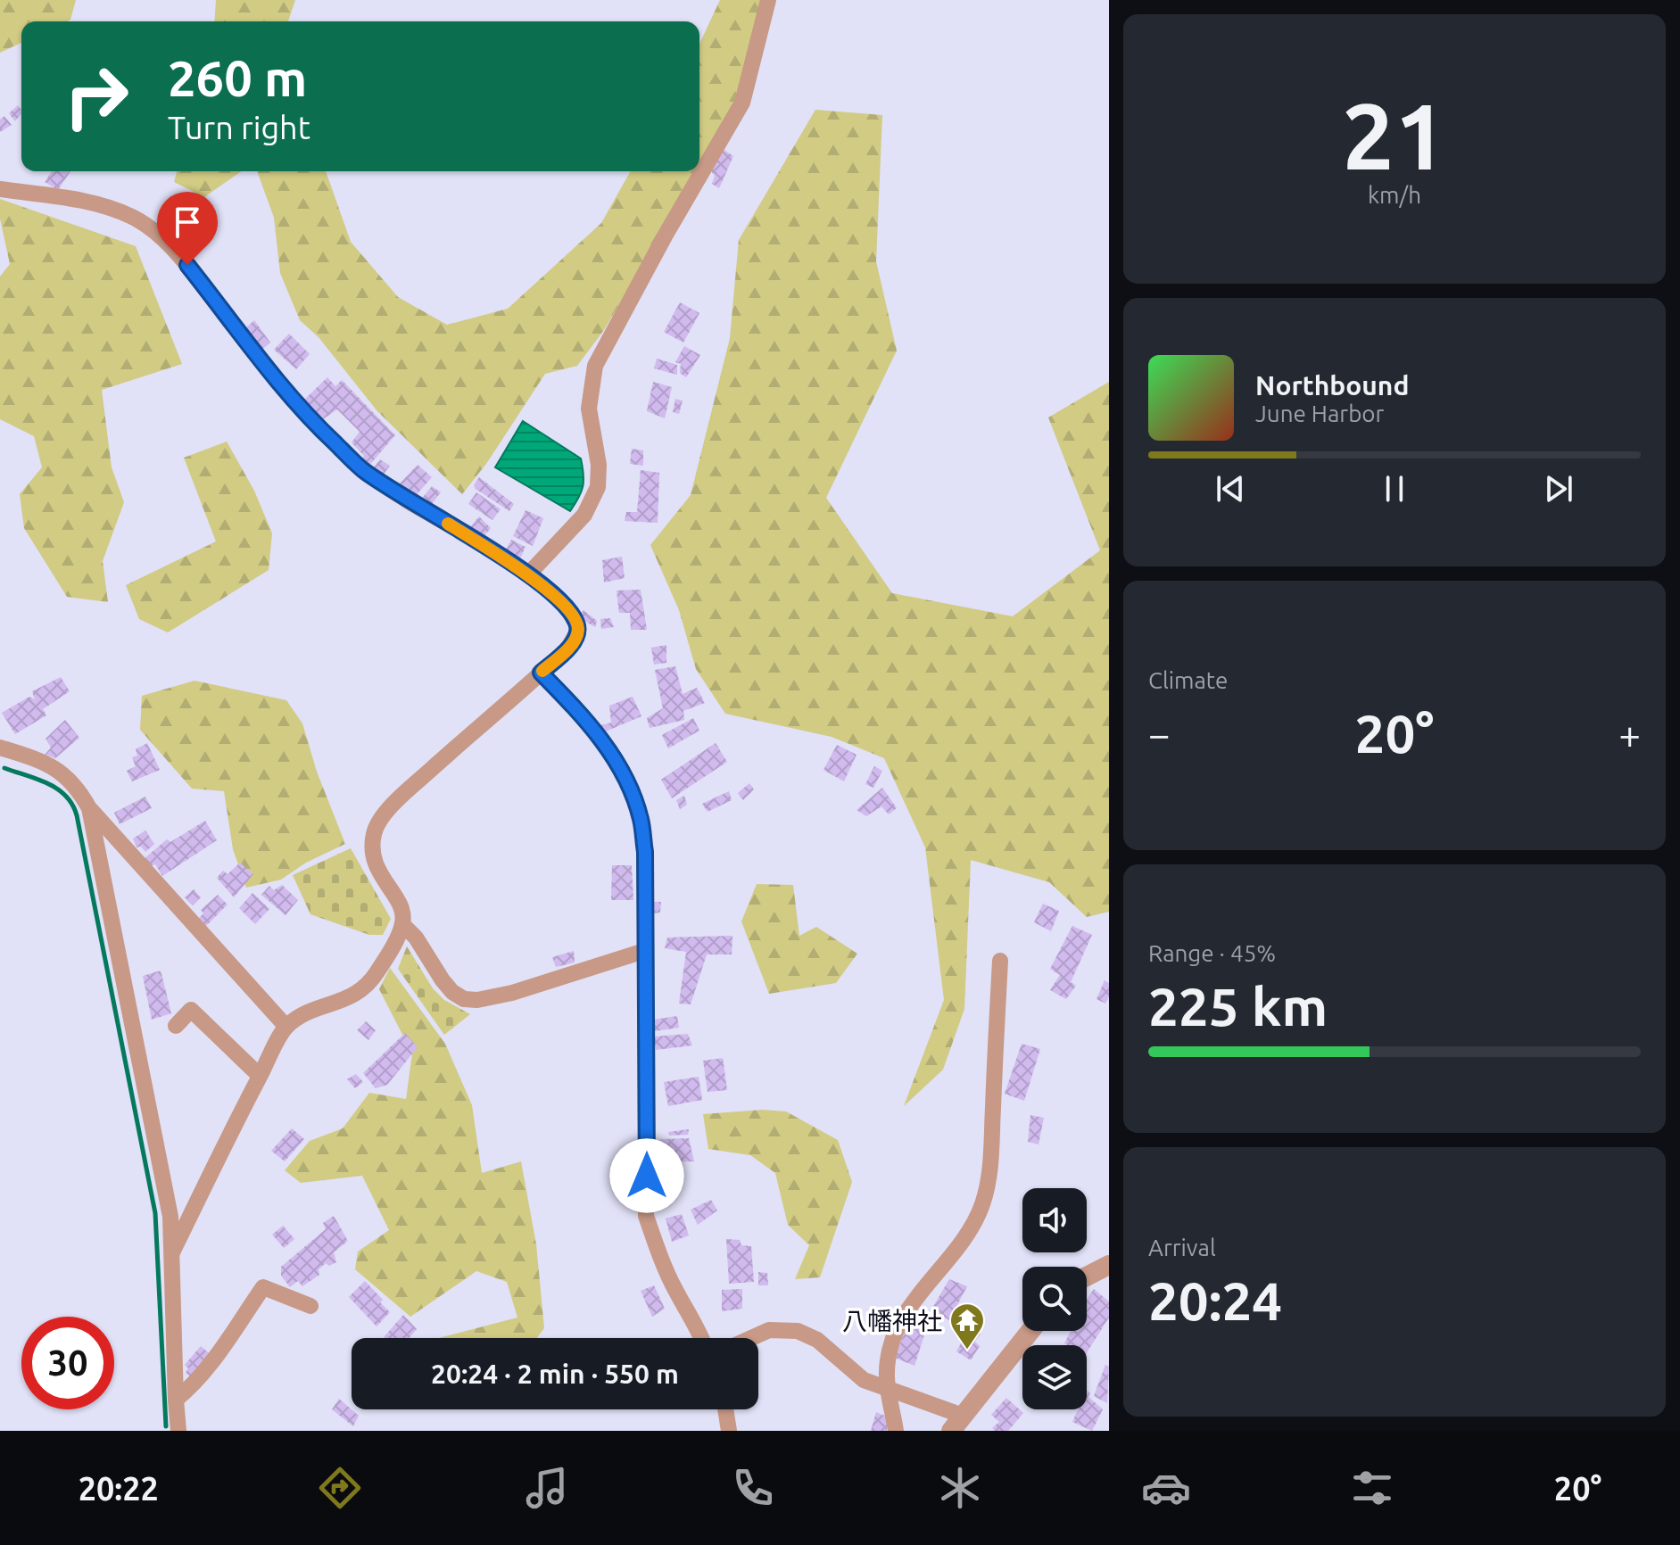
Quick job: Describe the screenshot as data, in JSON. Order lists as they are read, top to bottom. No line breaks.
{"places":{"temple":["八幡神社"]},"page":{"tile":[["21","km/h"],"Climate",["Range · 45%","225 km"],["Arrival","20:24"]],"turn":["260 m","Turn right"],"song":["Northbound","June Harbor"],"heat":["−","20°","+"],"limit":"30","trip":"20:24 · 2 min · 550 m","tabs":["20:22","20°"]}}
